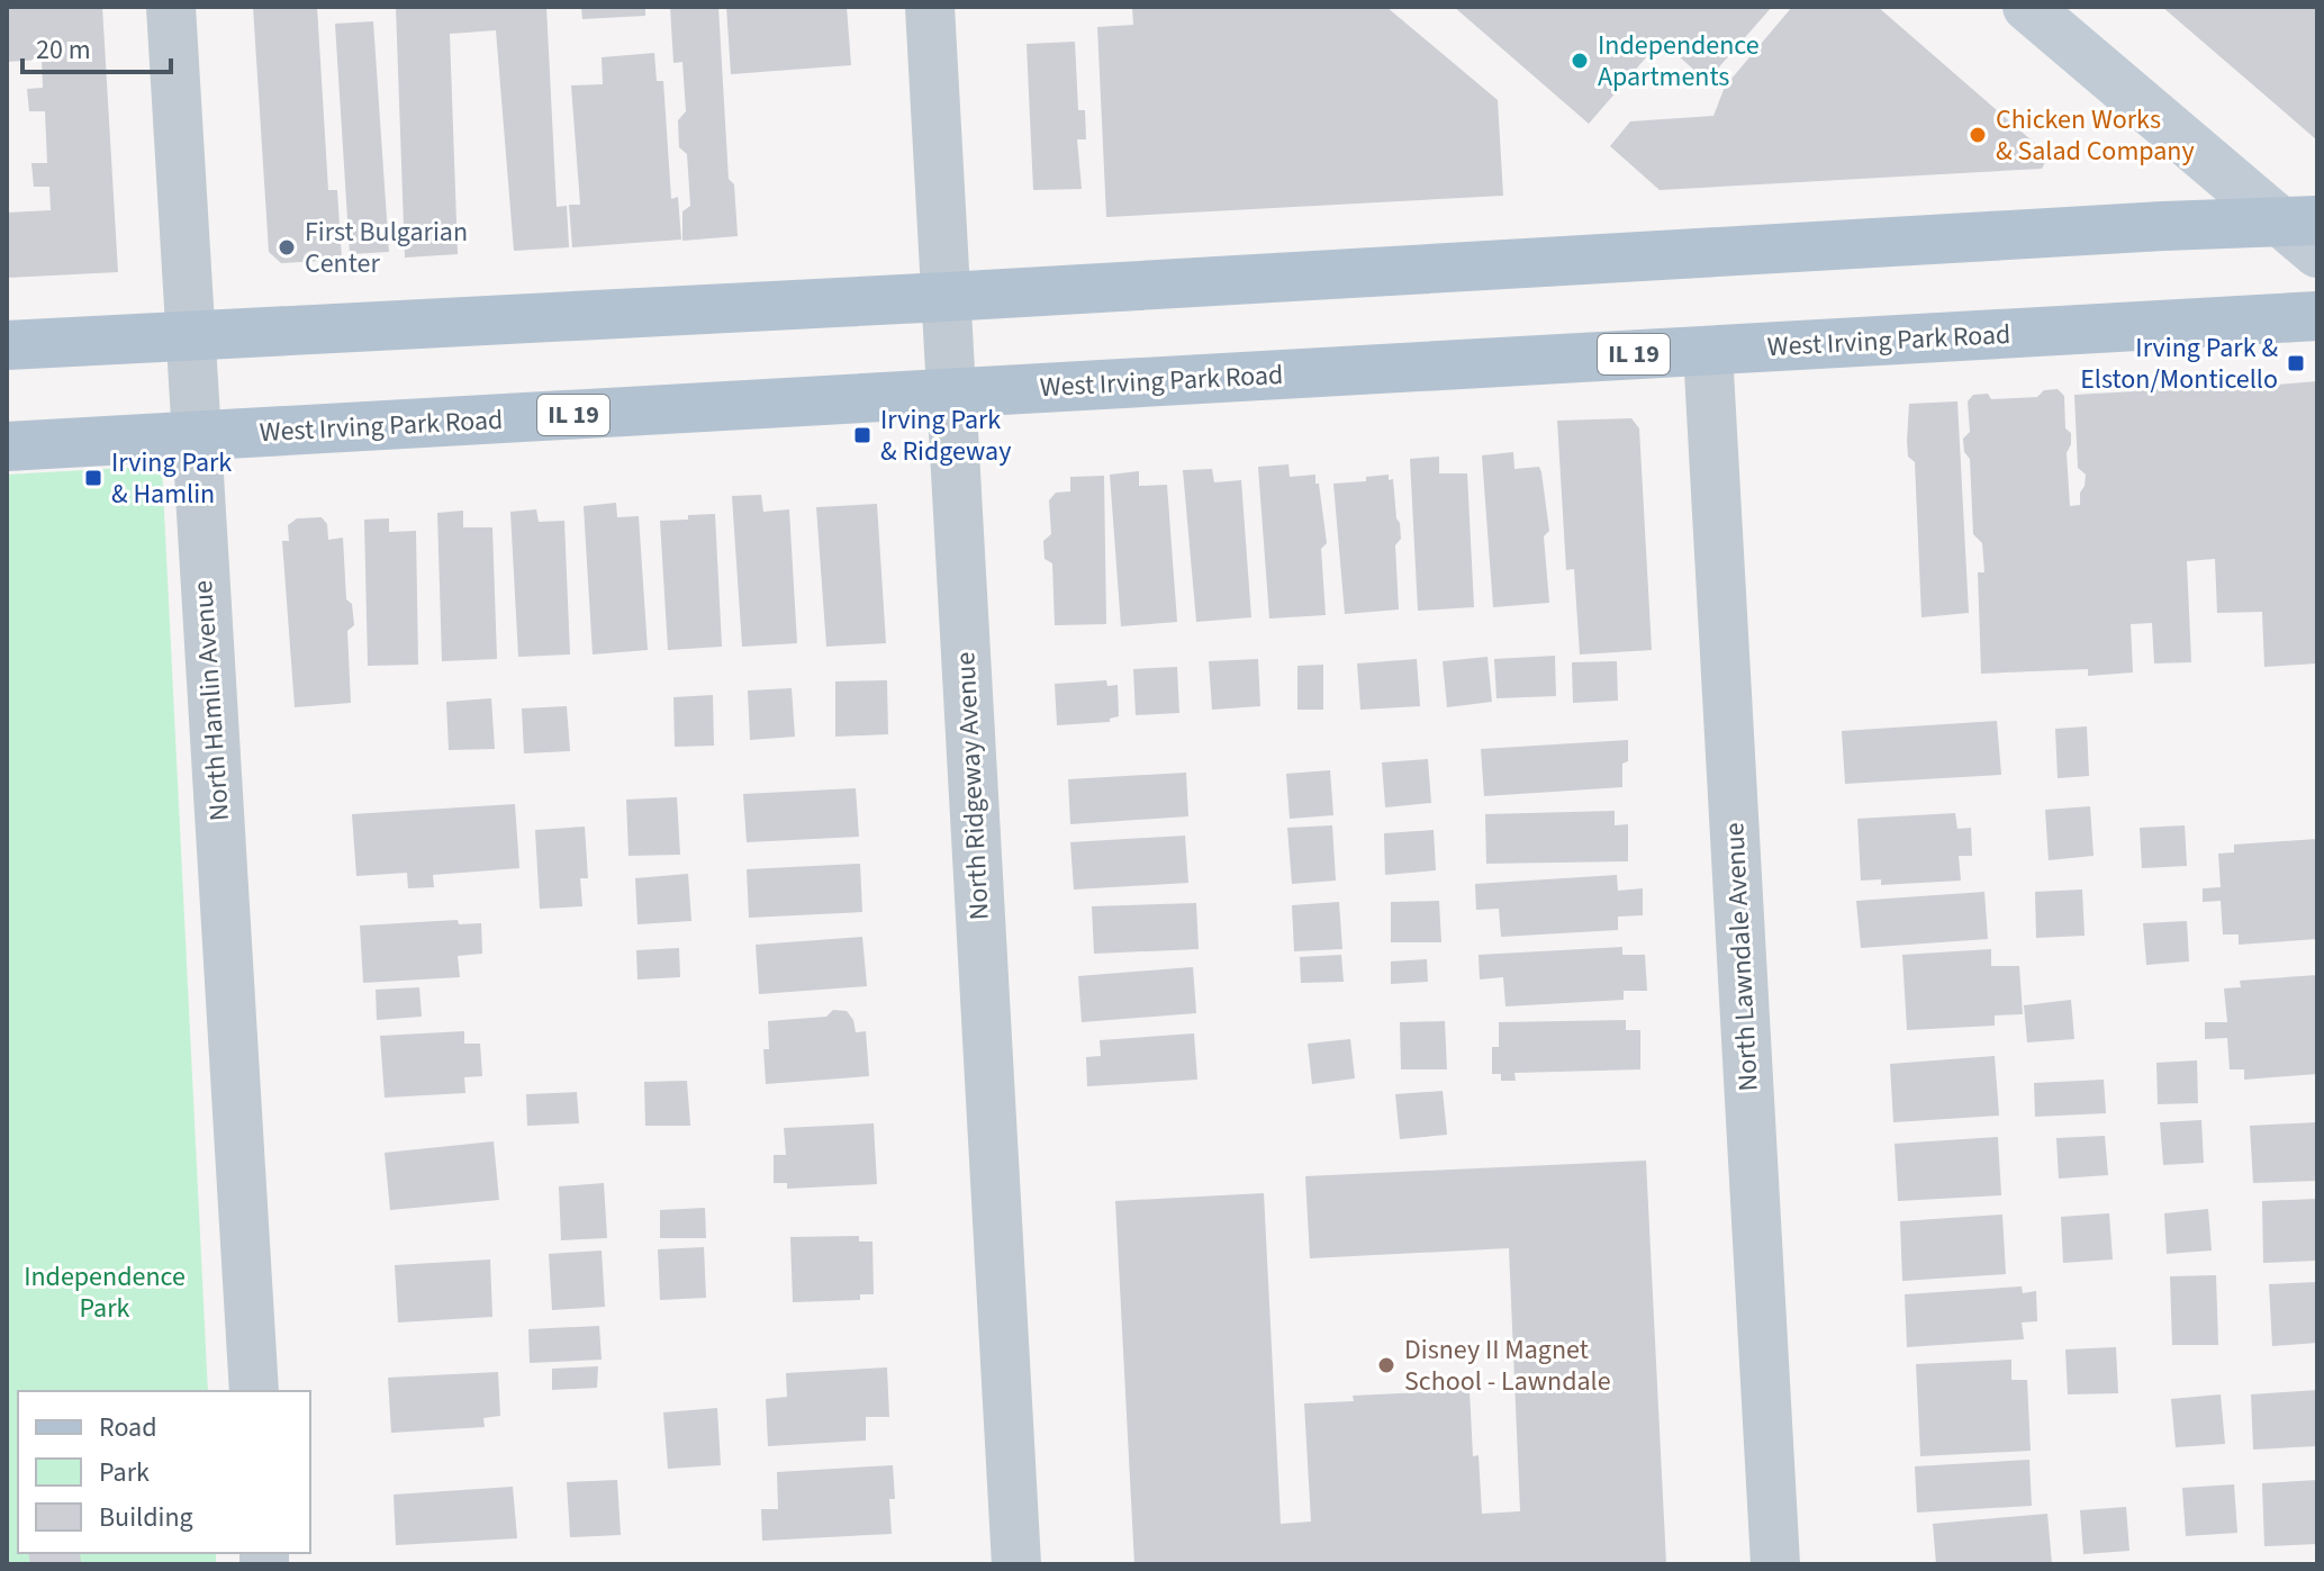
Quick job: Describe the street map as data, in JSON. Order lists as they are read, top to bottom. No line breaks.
{"streets":{"main road":["West Irving Park Road","IL 19"],"street":["North Hamlin Avenue","North Ridgeway Avenue","North Lawndale Avenue"]},"crossings":[["West Irving Park Road","North Hamlin Avenue"],["West Irving Park Road","North Ridgeway Avenue"],["West Irving Park Road","North Lawndale Avenue"]],"parks":["Independence Park"],"places":{"other":["Independence Apartments","Chicken Works & Salad Company","First Bulgarian Center","Disney II Magnet School - Lawndale"],"transit":["Irving Park & Elston/Monticello","Irving Park & Ridgeway","Irving Park & Hamlin"]},"legend":["Road","Park","Building"],"scale_bar":"20 m"}
